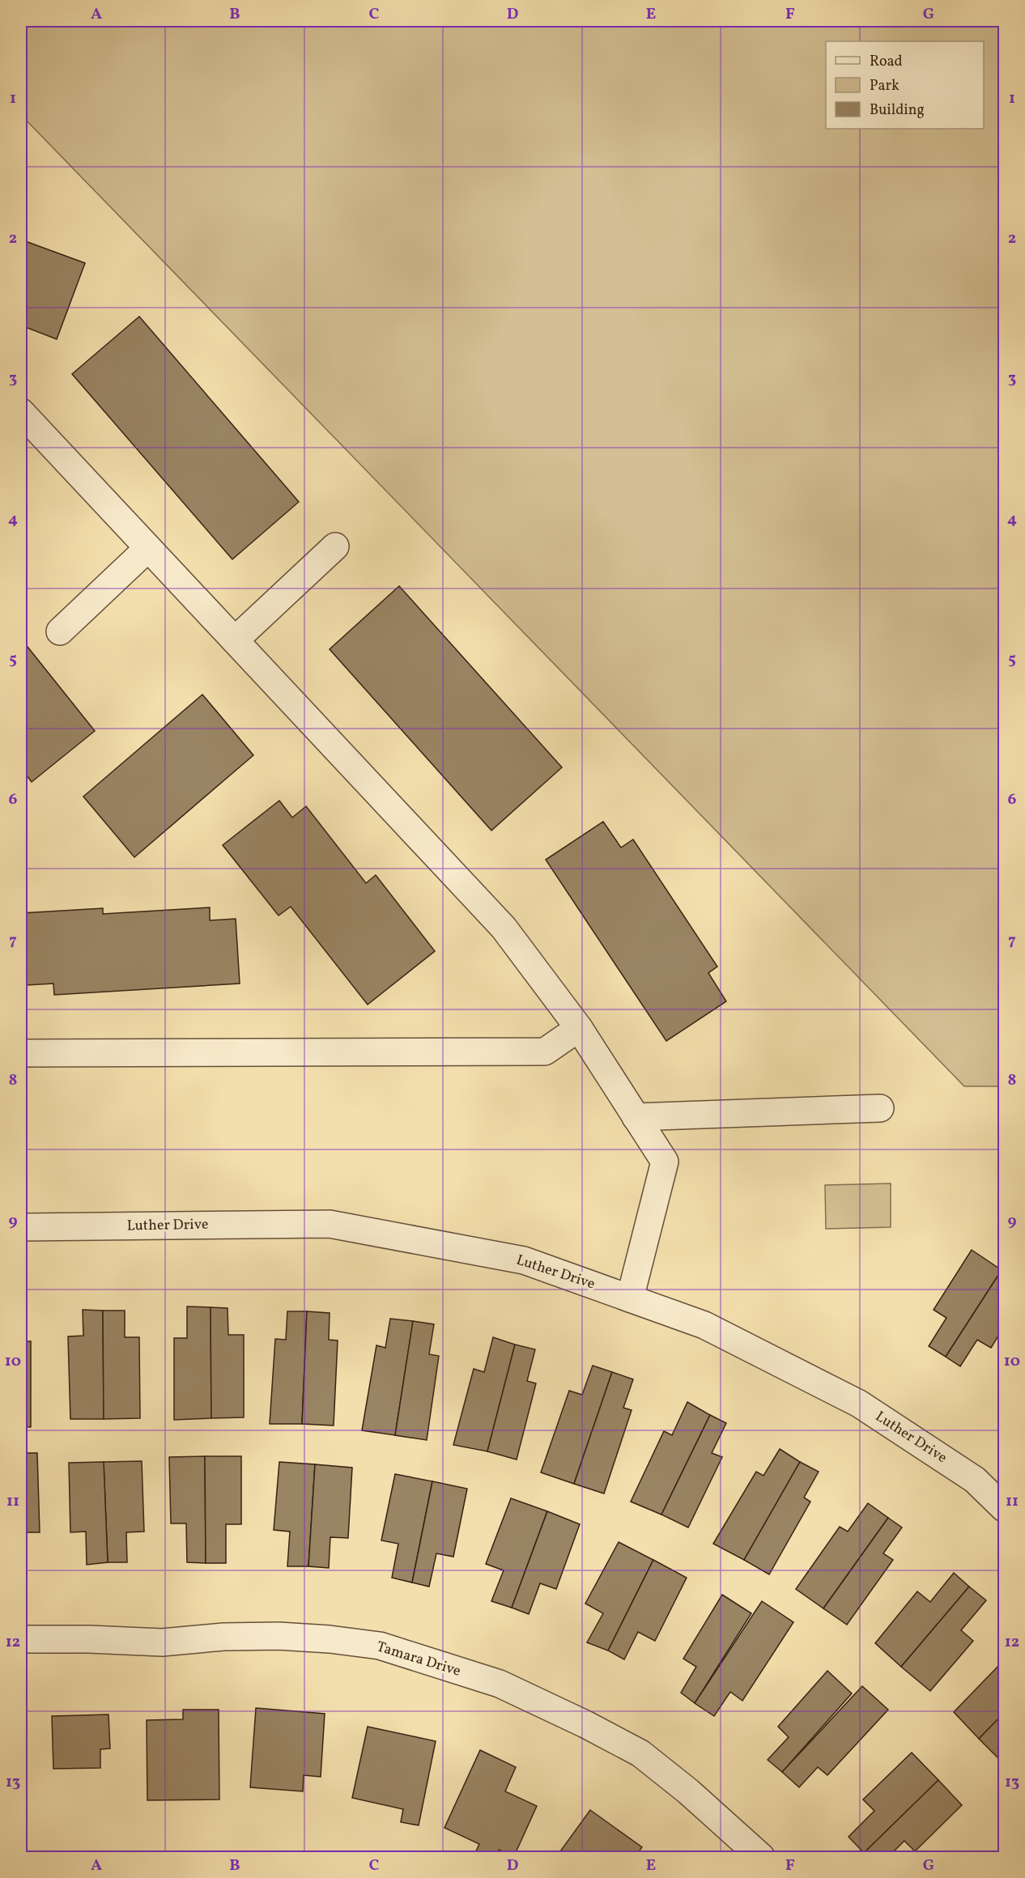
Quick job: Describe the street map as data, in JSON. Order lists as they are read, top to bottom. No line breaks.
{"streets":{"street":["Luther Drive","Tamara Drive"]},"legend":["Road","Park","Building"],"grid":{"columns":["A","B","C","D","E","F","G"],"rows":["1","2","3","4","5","6","7","8","9","10","11","12","13"]}}
